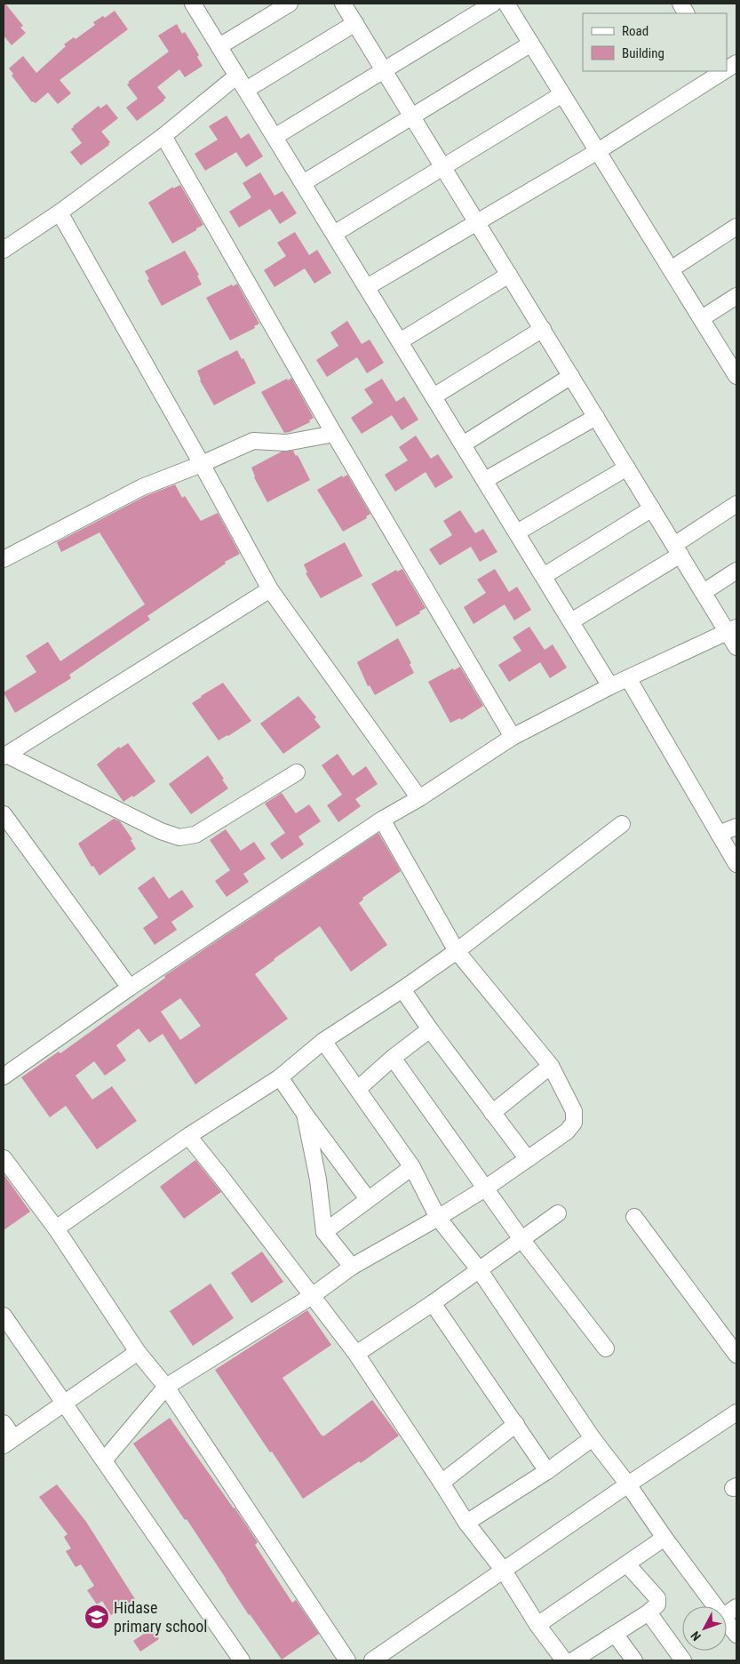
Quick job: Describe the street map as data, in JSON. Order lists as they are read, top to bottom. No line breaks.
{"places":{"school or university":["Hidase primary school"]},"legend":["Road","Building"],"north":"bottom left"}
